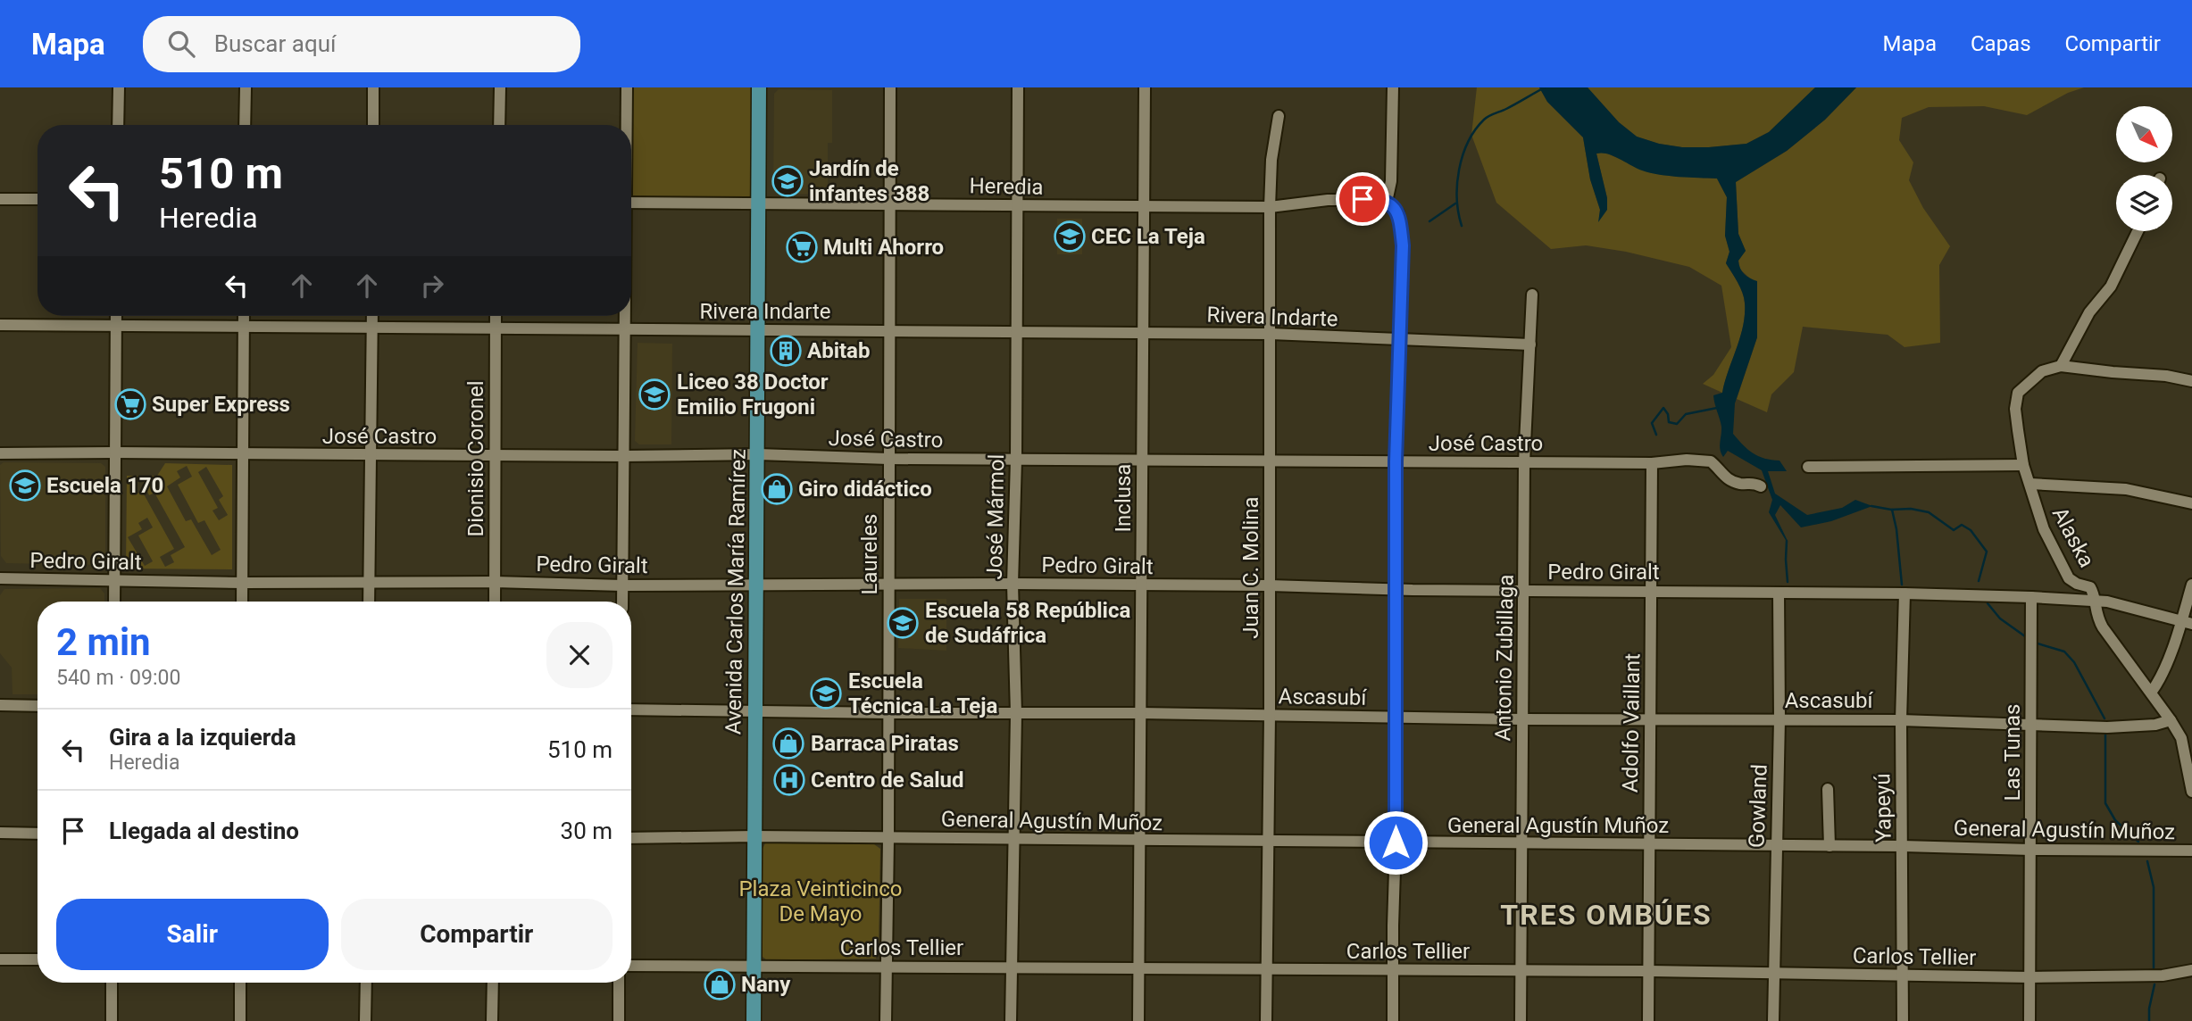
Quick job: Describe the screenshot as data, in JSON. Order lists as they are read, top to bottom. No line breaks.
{"streets":{"main road":["Avenida Carlos María Ramírez"],"street":["Heredia","Rivera Indarte","José Castro","Dionisio Coronel","Inclusa","José Mármol","Alaska","Laureles","Pedro Giralt","Juan C. Molina","Antonio Zubillaga","Ascasubí","Adolfo Vaillant","Las Tunas","Gowland","Yapeyú","General Agustín Muñoz","Carlos Tellier"]},"crossings":[["Heredia","Inclusa"],["Heredia","José Mármol"],["Heredia","Laureles"],["Heredia","Juan C. Molina"],["Heredia","Avenida Carlos María Ramírez"],["Rivera Indarte","Dionisio Coronel"],["Rivera Indarte","Inclusa"],["Rivera Indarte","José Mármol"],["Rivera Indarte","Laureles"],["Rivera Indarte","Juan C. Molina"],["Rivera Indarte","Avenida Carlos María Ramírez"],["Rivera Indarte","Antonio Zubillaga"],["José Castro","Dionisio Coronel"],["José Castro","Inclusa"],["José Castro","José Mármol"],["José Castro","Laureles"],["José Castro","Juan C. Molina"],["José Castro","Avenida Carlos María Ramírez"],["José Castro","Antonio Zubillaga"],["José Castro","Adolfo Vaillant"],["Dionisio Coronel","Pedro Giralt"],["Inclusa","Pedro Giralt"],["Inclusa","Ascasubí"],["Inclusa","General Agustín Muñoz"],["Inclusa","Carlos Tellier"],["José Mármol","Pedro Giralt"],["José Mármol","Ascasubí"],["José Mármol","General Agustín Muñoz"],["José Mármol","Carlos Tellier"],["Alaska","Pedro Giralt"],["Alaska","Ascasubí"],["Laureles","Pedro Giralt"],["Laureles","Ascasubí"],["Laureles","General Agustín Muñoz"],["Laureles","Carlos Tellier"],["Pedro Giralt","Juan C. Molina"],["Pedro Giralt","Avenida Carlos María Ramírez"],["Pedro Giralt","Antonio Zubillaga"],["Pedro Giralt","Adolfo Vaillant"],["Pedro Giralt","Las Tunas"],["Pedro Giralt","Gowland"],["Pedro Giralt","Yapeyú"],["Juan C. Molina","Ascasubí"],["Juan C. Molina","General Agustín Muñoz"],["Juan C. Molina","Carlos Tellier"],["Avenida Carlos María Ramírez","Ascasubí"],["Avenida Carlos María Ramírez","General Agustín Muñoz"],["Avenida Carlos María Ramírez","Carlos Tellier"],["Antonio Zubillaga","Ascasubí"],["Antonio Zubillaga","General Agustín Muñoz"],["Antonio Zubillaga","Carlos Tellier"],["Ascasubí","Adolfo Vaillant"],["Ascasubí","Las Tunas"],["Ascasubí","Gowland"],["Ascasubí","Yapeyú"],["Adolfo Vaillant","General Agustín Muñoz"],["Adolfo Vaillant","Carlos Tellier"],["Las Tunas","General Agustín Muñoz"],["Las Tunas","Carlos Tellier"],["Gowland","General Agustín Muñoz"],["Gowland","Carlos Tellier"],["Yapeyú","General Agustín Muñoz"],["Yapeyú","Carlos Tellier"]],"districts":["TRES OMBÚES"],"parks":["Plaza Veinticinco De Mayo"],"places":{"school or university":["Jardín de infantes 388","CEC La Teja","Liceo 38 Doctor Emilio Frugoni","Escuela 170","Escuela 58 República de Sudáfrica","Escuela Técnica La Teja"],"supermarket":["Multi Ahorro","Super Express"],"building":["Abitab"],"shop":["Giro didáctico","Barraca Piratas","Nany"],"hospital":["Centro de Salud"]},"north":"bottom right","page":{"header":"Mapa","search":"Buscar aquí","nav":["Mapa","Capas","Compartir"],"turn":["510 m","Heredia"],"heading":["2 min","540 m · 09:00"],"list":[{"name":"Gira a la izquierda","note":"Heredia","value":"510 m"},{"name":"Llegada al destino","value":"30 m"}],"buttons":["Salir","Compartir"]}}
